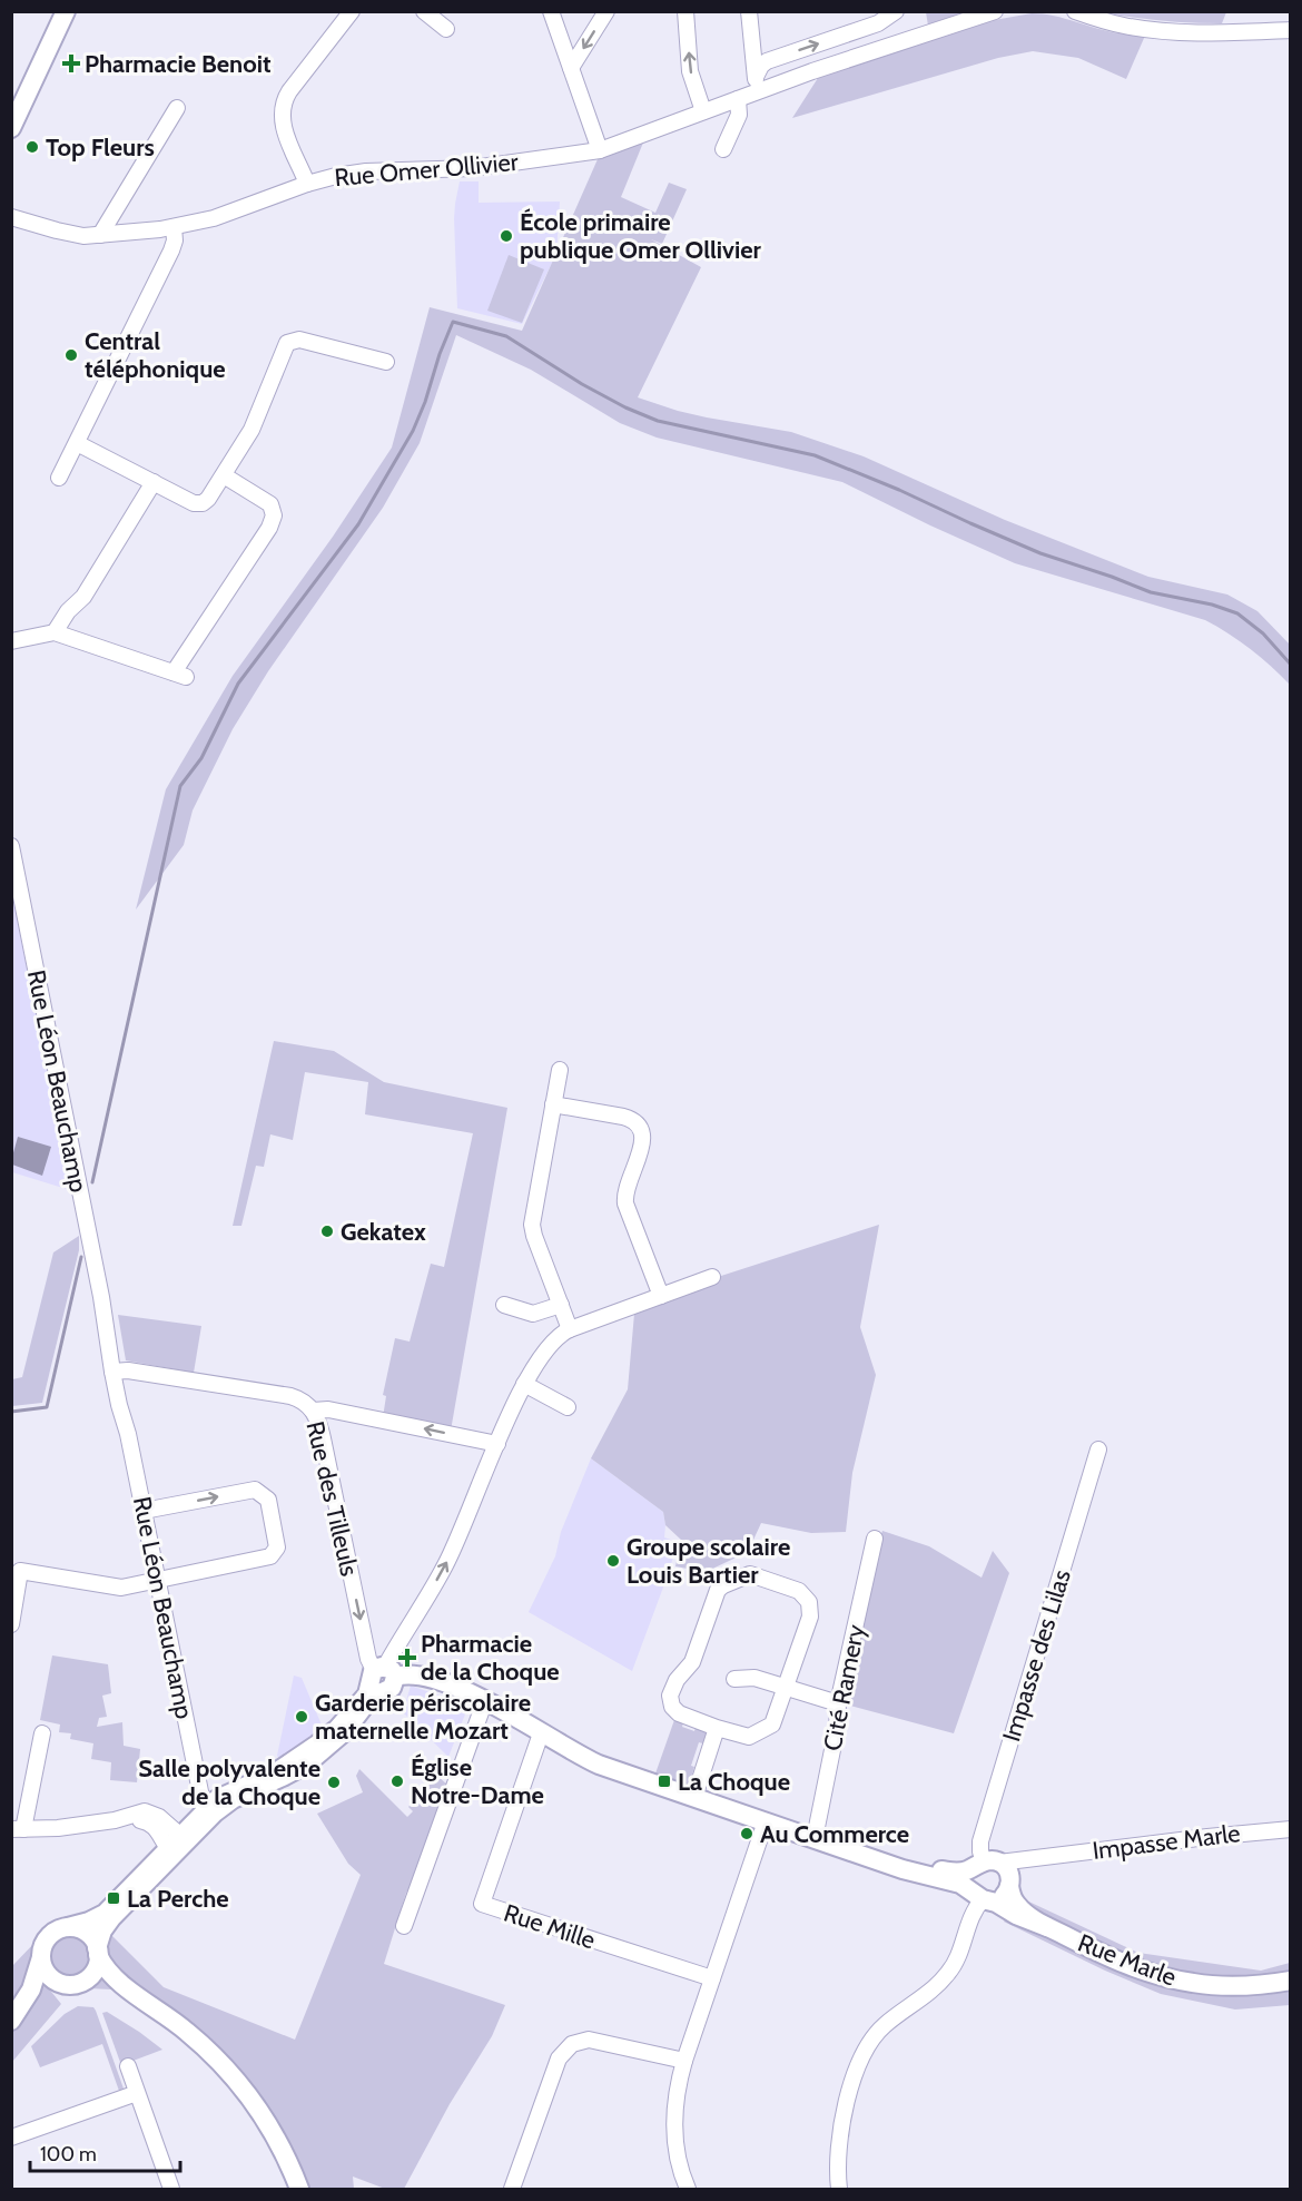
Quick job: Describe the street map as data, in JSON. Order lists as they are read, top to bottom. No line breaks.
{"streets":{"main road":["Rue Marle"],"street":["Rue Omer Ollivier","Rue Léon Beauchamp","Rue des Tilleuls","Impasse des Lilas","Cité Ramery","Impasse Marle","Rue Mille"]},"crossings":[["Rue Léon Beauchamp","Rue des Tilleuls"],["Rue des Tilleuls","Rue Marle"],["Impasse des Lilas","Impasse Marle"],["Impasse des Lilas","Rue Marle"],["Cité Ramery","Rue Marle"],["Impasse Marle","Rue Marle"],["Rue Mille","Rue Marle"]],"one_way":["Rue des Tilleuls"],"places":{"health":["Pharmacie Benoit","Pharmacie de la Choque"],"other":["Top Fleurs","École primaire publique Omer Ollivier","Central téléphonique","Gekatex","Groupe scolaire Louis Bartier","Garderie périscolaire maternelle Mozart","Église Notre-Dame","Salle polyvalente de la Choque","Au Commerce"],"transit":["La Choque","La Perche"]},"scale_bar":"100 m"}
